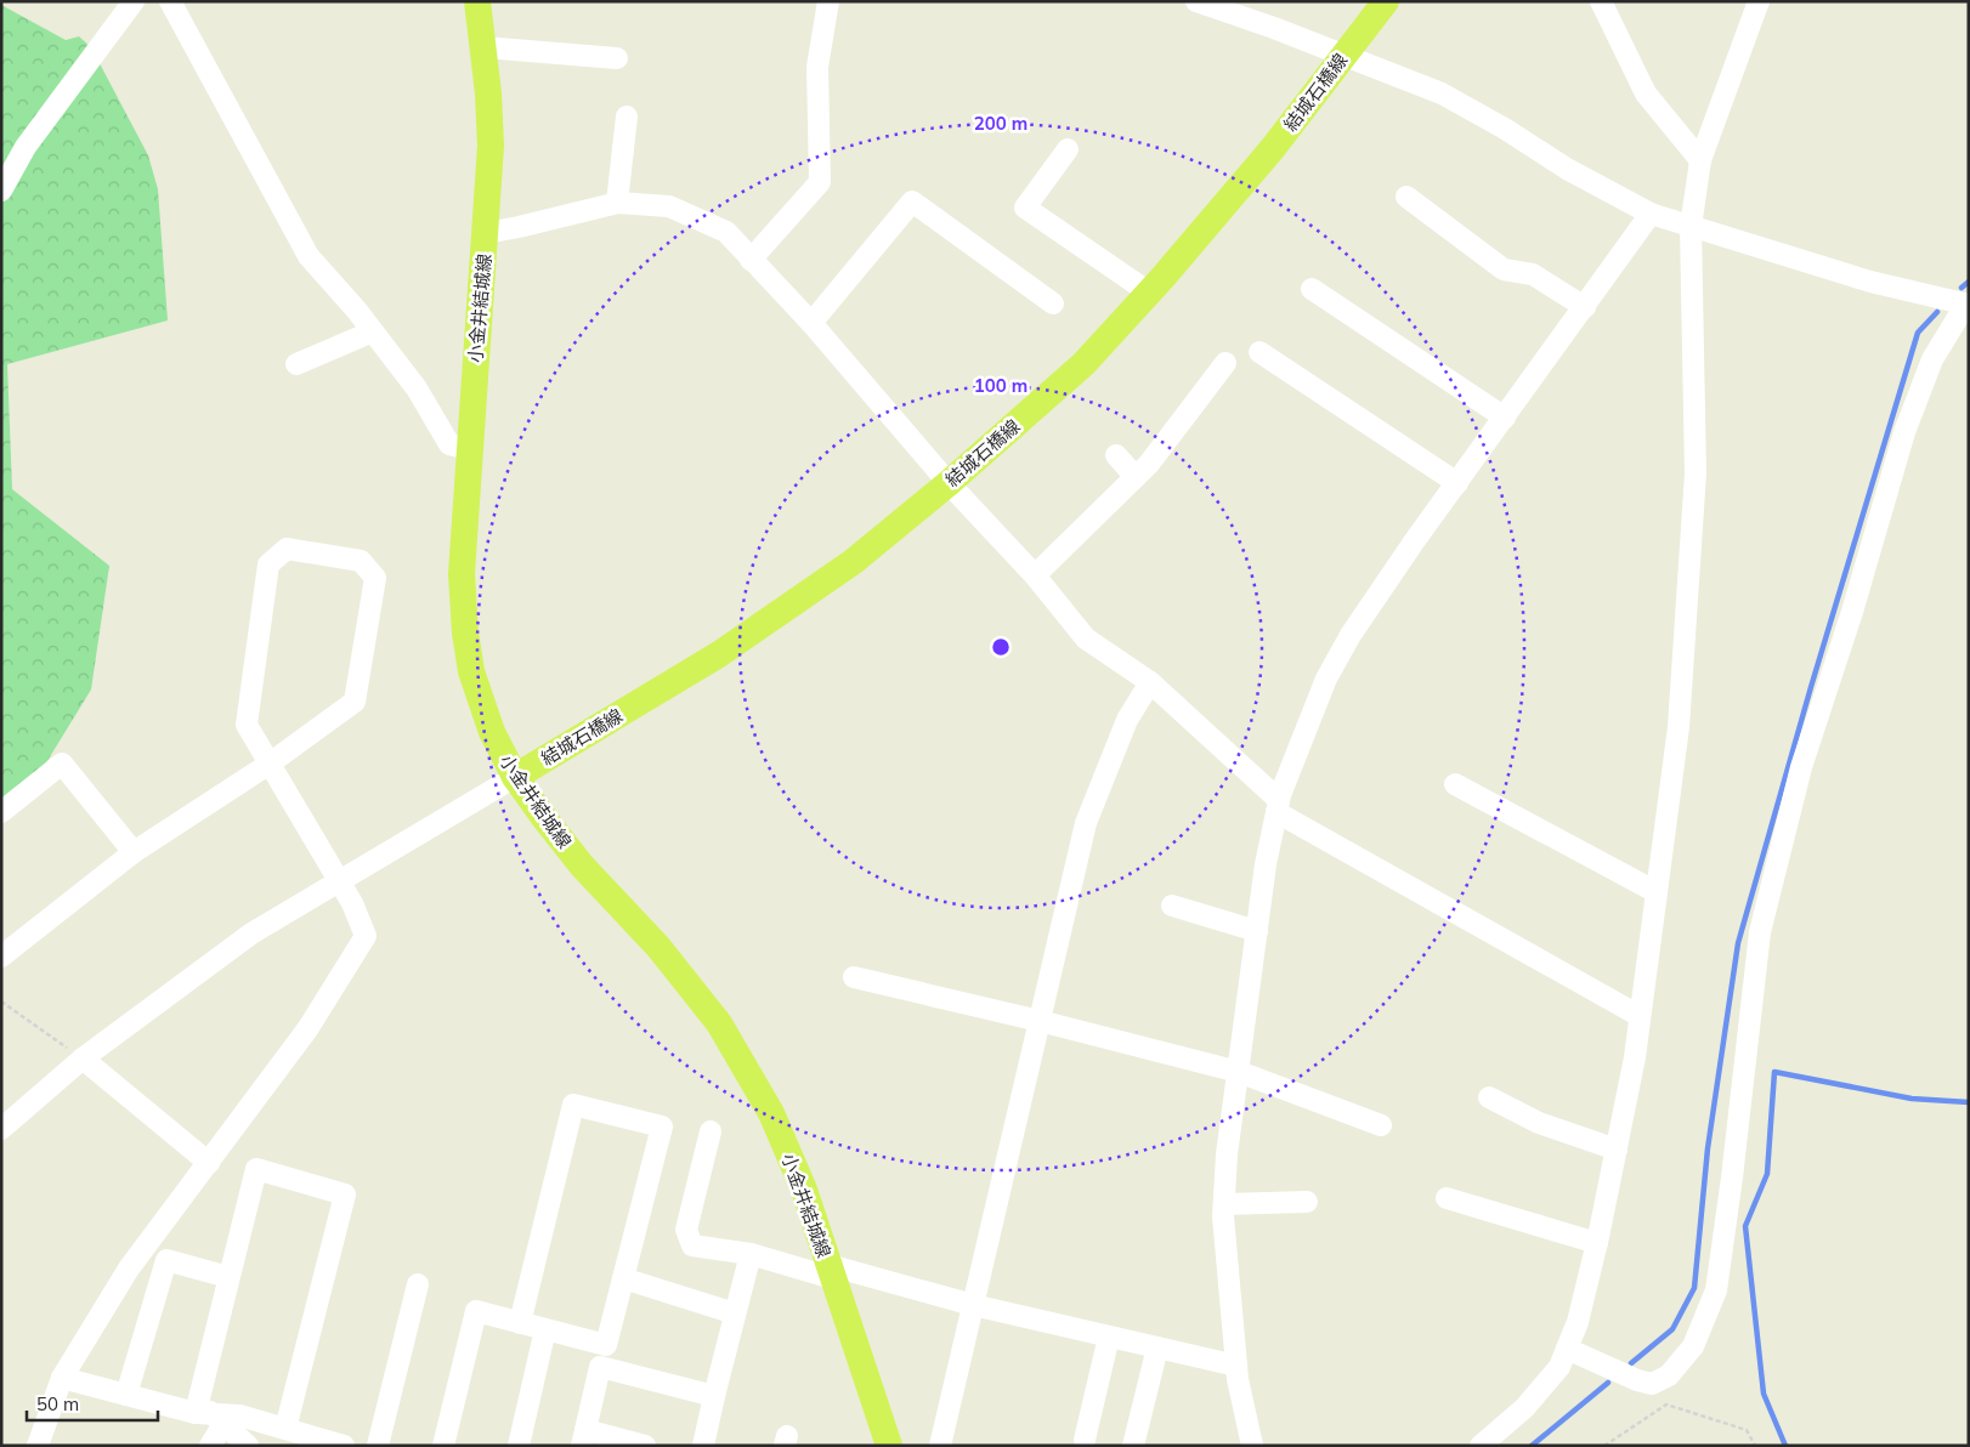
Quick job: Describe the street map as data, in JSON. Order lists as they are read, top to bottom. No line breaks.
{"streets":{"main road":["結城石橋線","小金井結城線"]},"crossings":[["結城石橋線","小金井結城線"]],"scale_bar":"50 m","rings":["200 m","100 m"]}
